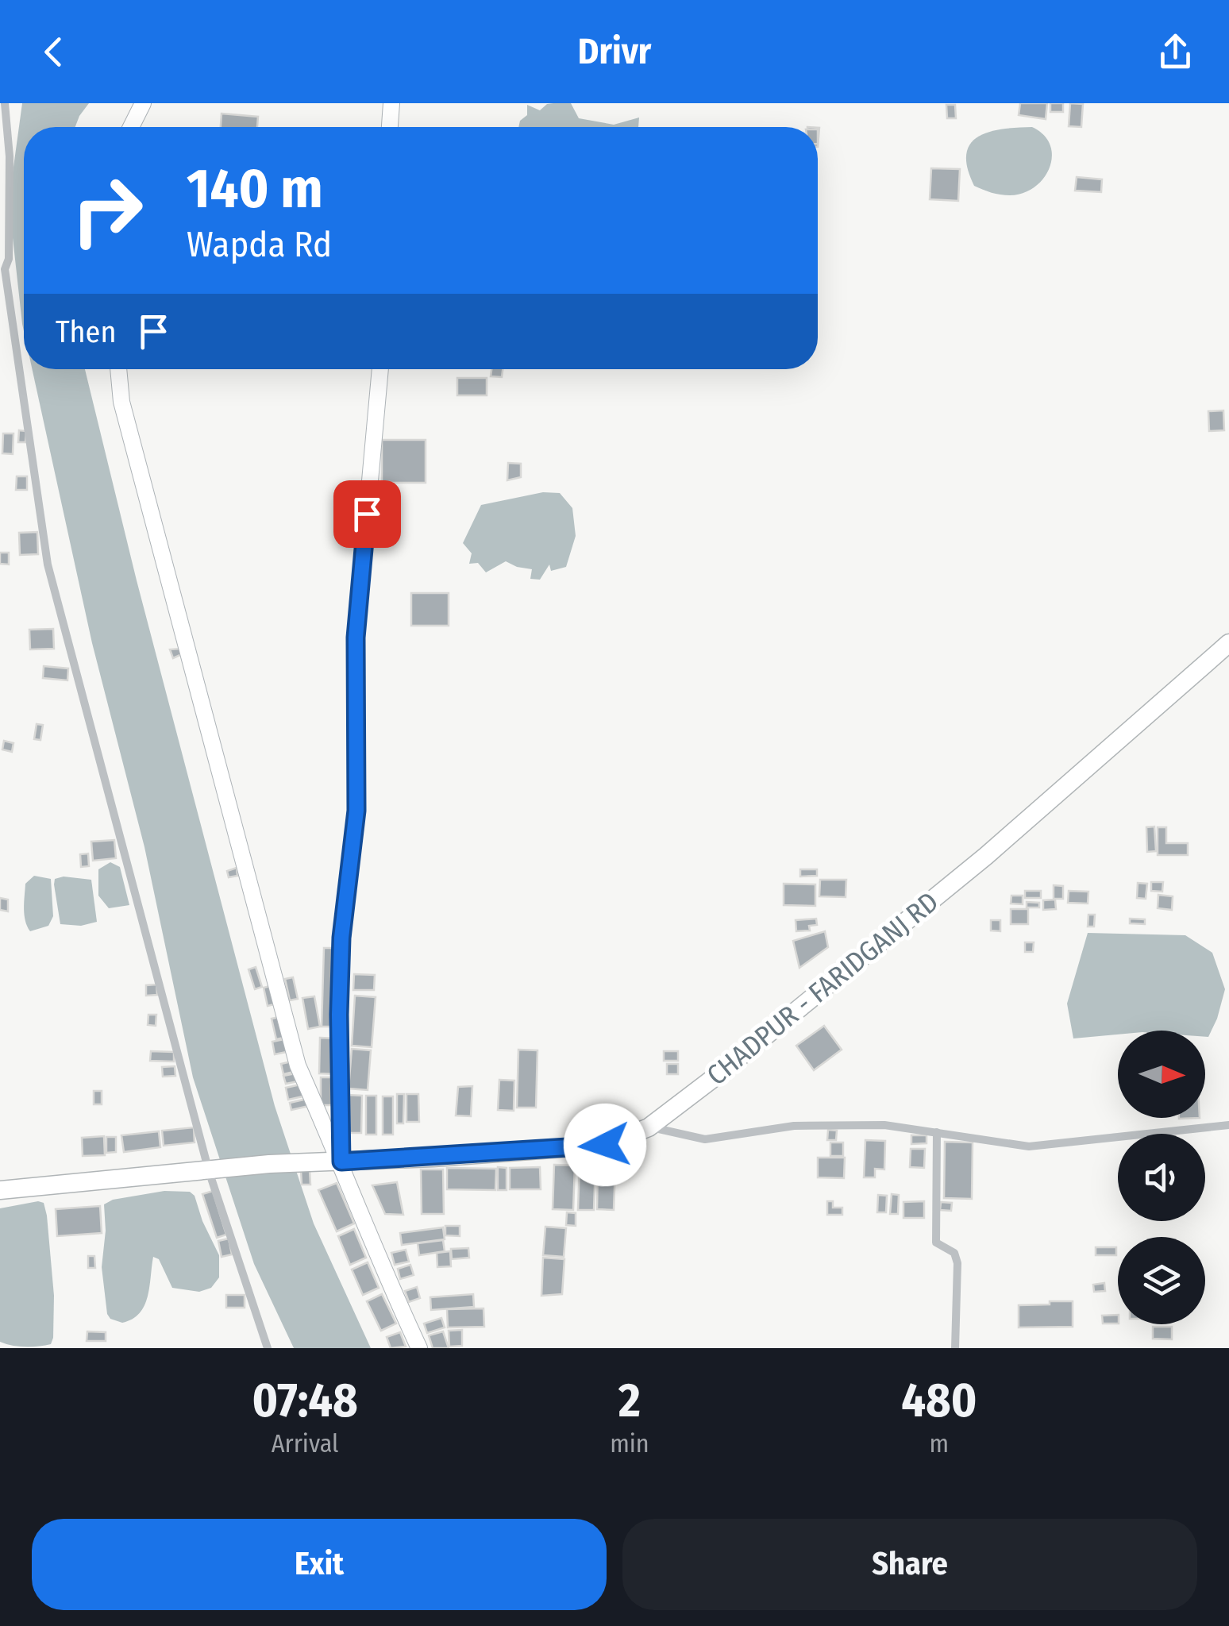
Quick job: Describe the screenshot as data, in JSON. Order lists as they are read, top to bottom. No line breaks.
{"streets":{"main road":["CHADPUR - FARIDGANJ RD"]},"north":"right","page":{"header":"Drivr","turn":["140 m","Wapda Rd"],"then":"Then","eta":["07:48","Arrival","2","min","480","m"],"buttons":["Exit","Share"]}}
